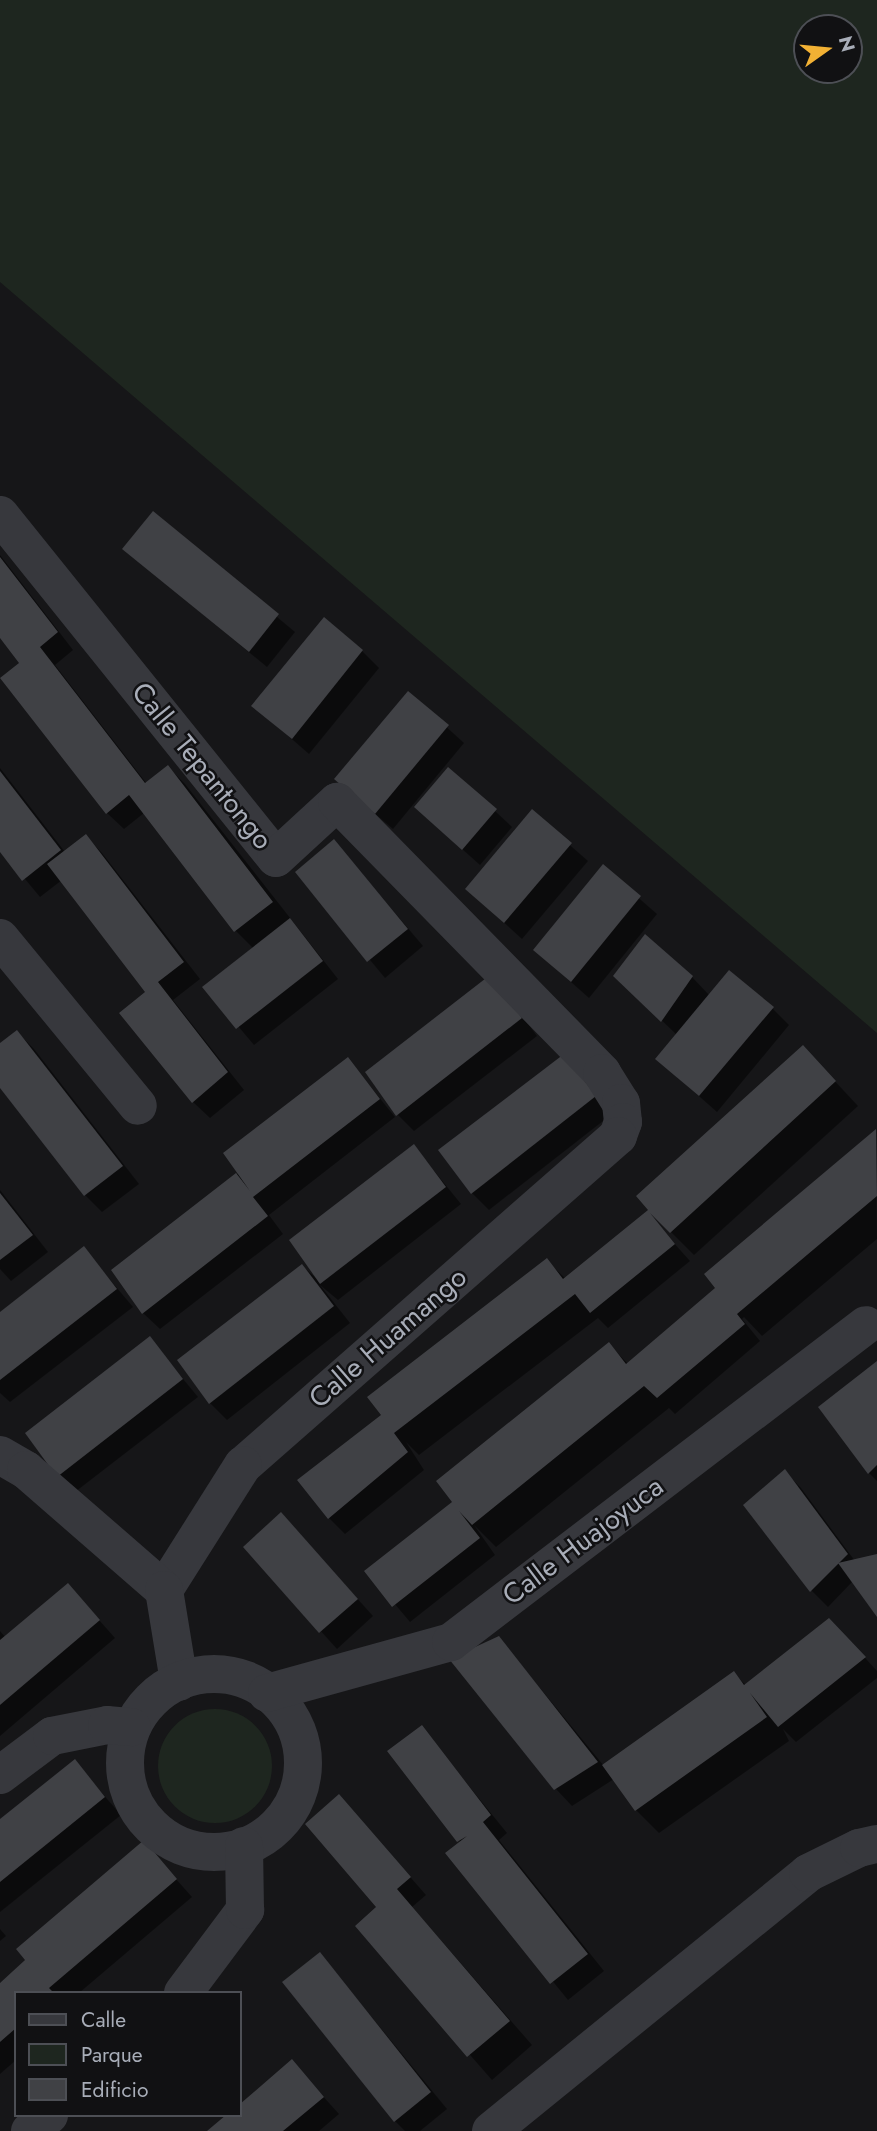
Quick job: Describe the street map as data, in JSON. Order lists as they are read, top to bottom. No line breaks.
{"streets":{"street":["Calle Tepantongo","Calle Huamango","Calle Huajoyuca"]},"crossings":[["Calle Tepantongo","Calle Huamango"]],"legend":["Calle","Parque","Edificio"],"north":"right"}
